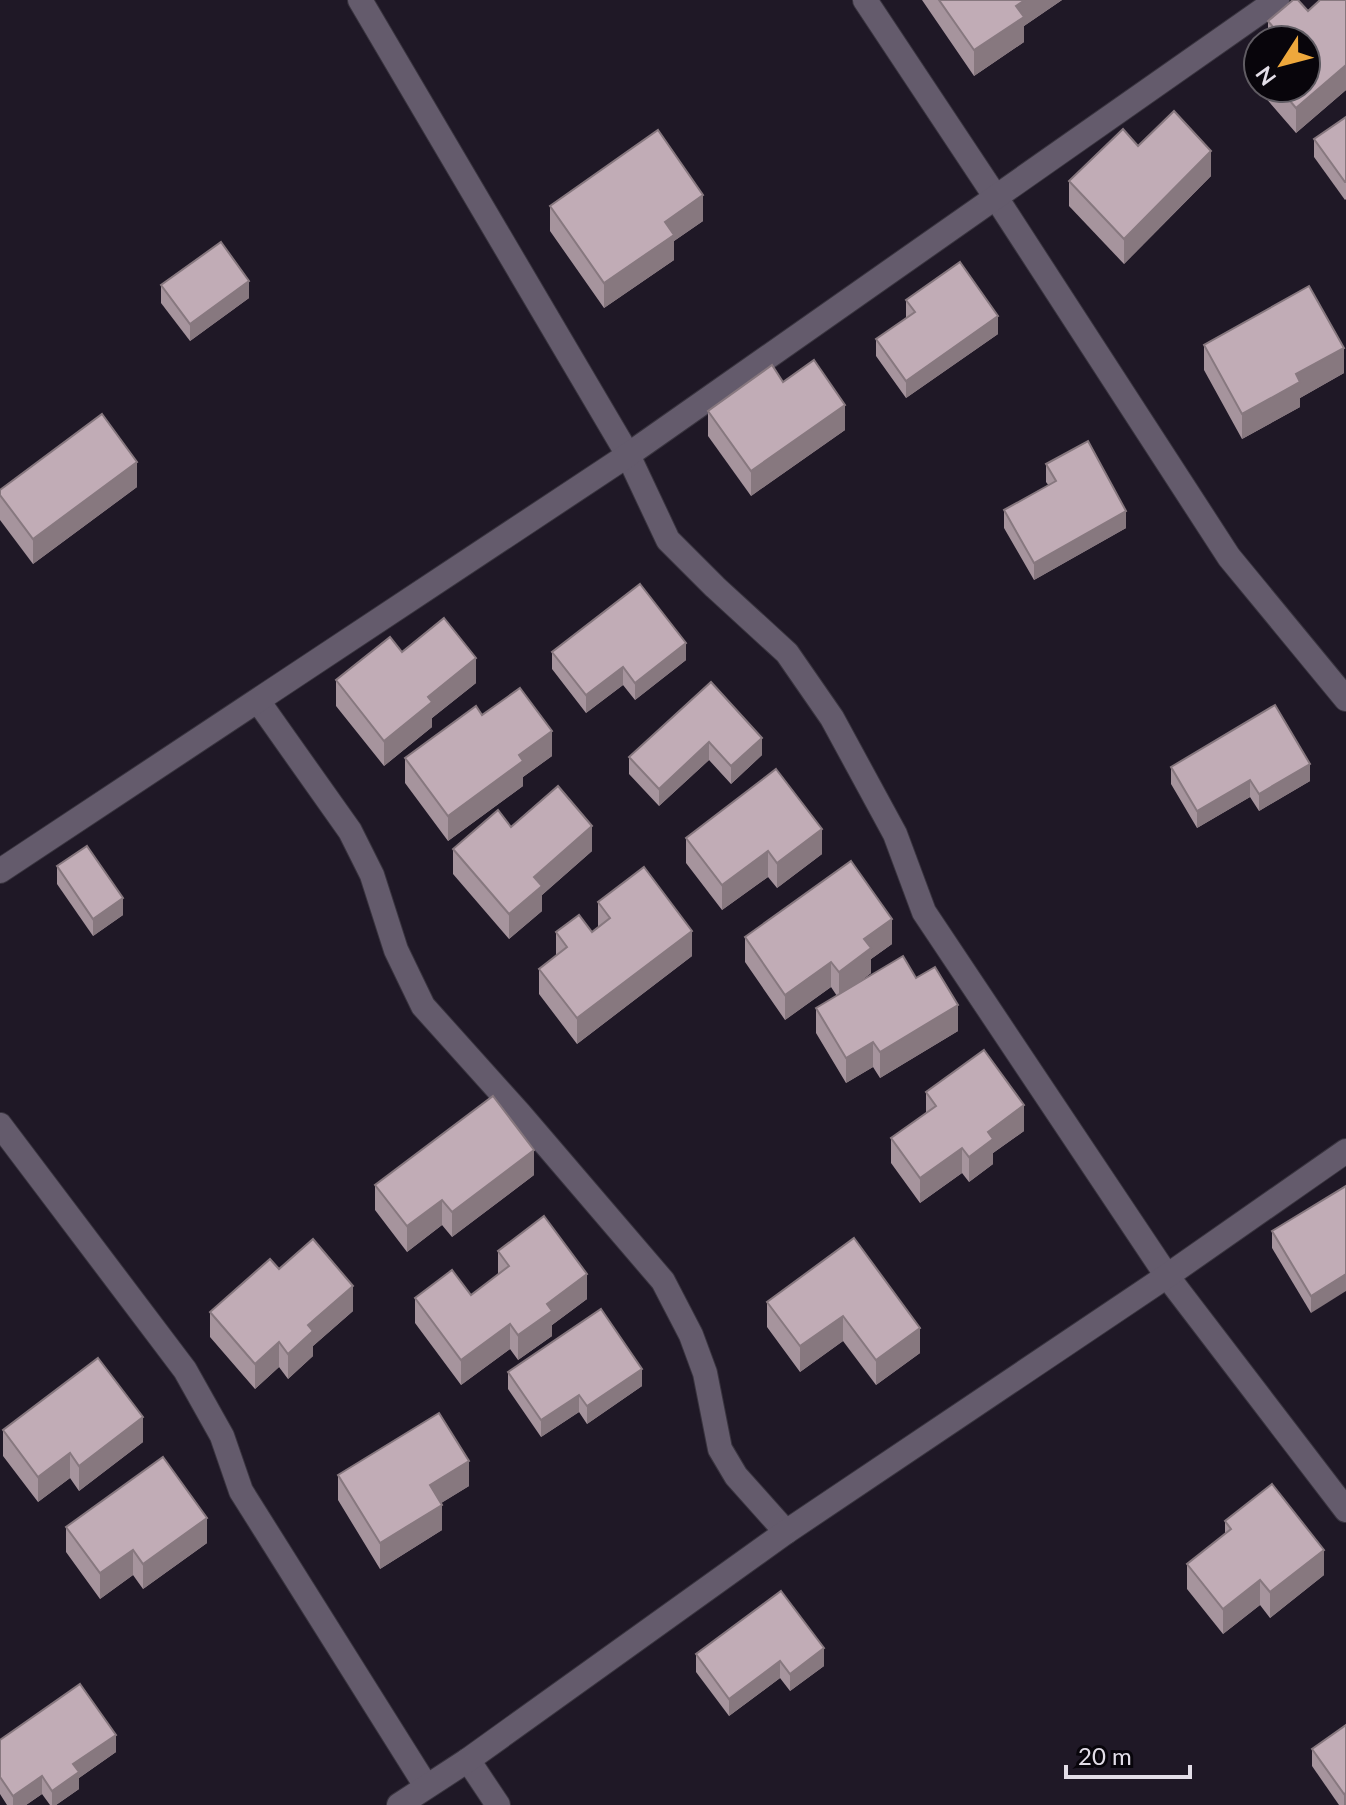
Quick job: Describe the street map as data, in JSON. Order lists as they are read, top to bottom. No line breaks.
{"scale_bar":"20 m","north":"bottom left"}
